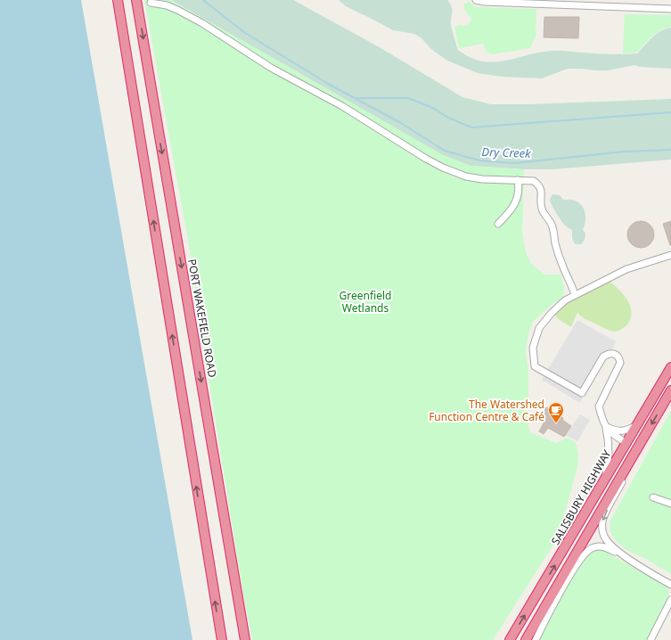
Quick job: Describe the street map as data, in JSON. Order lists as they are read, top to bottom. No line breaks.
{"streets":{"highway":["PORT WAKEFIELD ROAD","SALISBURY HIGHWAY"]},"water":["Dry Creek"],"parks":["Greenfield Wetlands"],"places":{"cafe":["The Watershed Function Centre & Café"]}}
